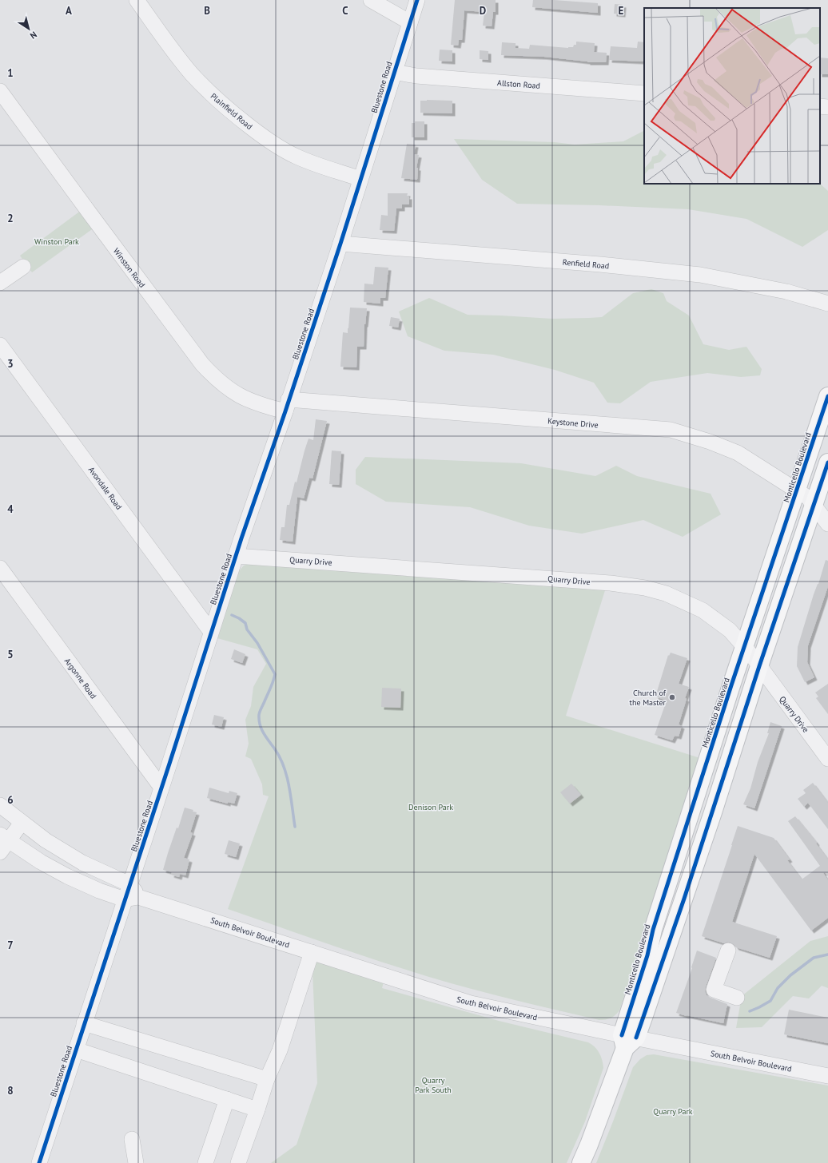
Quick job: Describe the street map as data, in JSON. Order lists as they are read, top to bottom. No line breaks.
{"streets":{"main road":["Monticello Boulevard"],"street":["Allston Road","Bluestone Road","Plainfield Road","Renfield Road","Winston Road","Keystone Drive","Avondale Road","Quarry Drive","Argonne Road","South Belvoir Boulevard"]},"crossings":[["Allston Road","Bluestone Road"],["Bluestone Road","Plainfield Road"],["Bluestone Road","Renfield Road"],["Bluestone Road","Winston Road"],["Bluestone Road","Keystone Drive"],["Bluestone Road","Avondale Road"],["Bluestone Road","Quarry Drive"],["Bluestone Road","Argonne Road"],["Bluestone Road","South Belvoir Boulevard"],["Winston Road","Keystone Drive"],["Keystone Drive","Monticello Boulevard"],["Monticello Boulevard","Quarry Drive"],["Monticello Boulevard","South Belvoir Boulevard"]],"parks":["Winston Park","Denison Park","Quarry Park South","Quarry Park"],"places":["Church of the Master"],"north":"bottom right","grid":{"columns":["A","B","C","D","E"],"rows":["1","2","3","4","5","6","7","8"]}}
